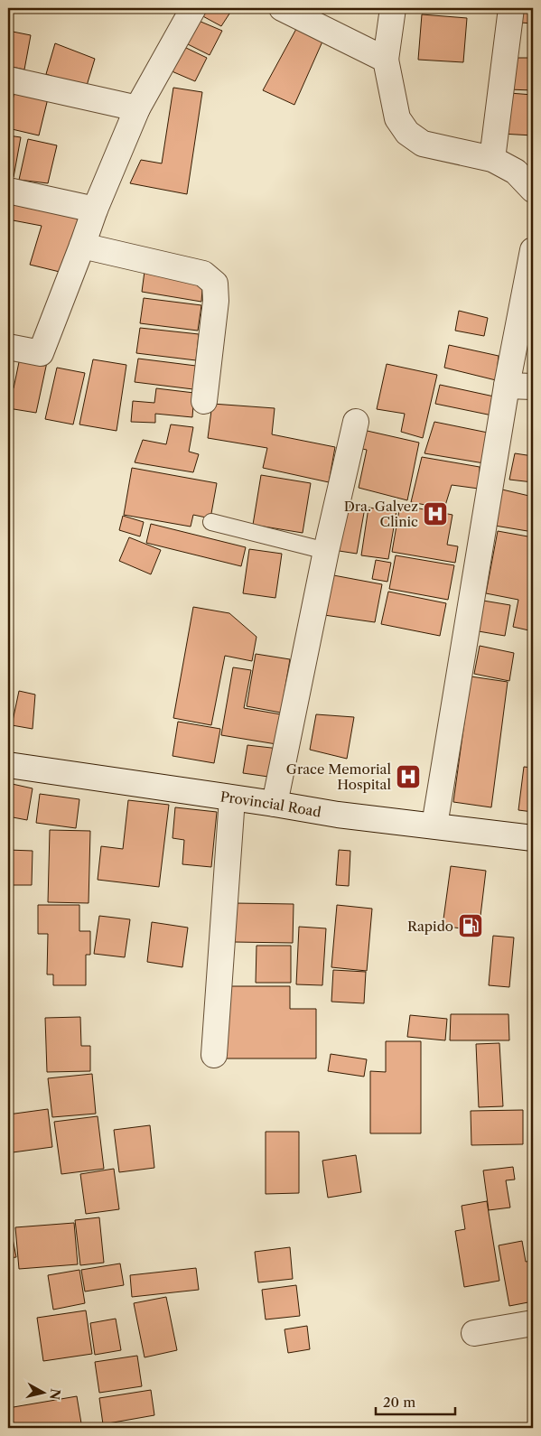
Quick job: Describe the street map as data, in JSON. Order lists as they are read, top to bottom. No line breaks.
{"streets":{"street":["Provincial Road"]},"places":{"hospital":["Dra. Galvez Clinic","Grace Memorial Hospital"],"fuel station":["Rapido"]},"scale_bar":"20 m","north":"right"}
